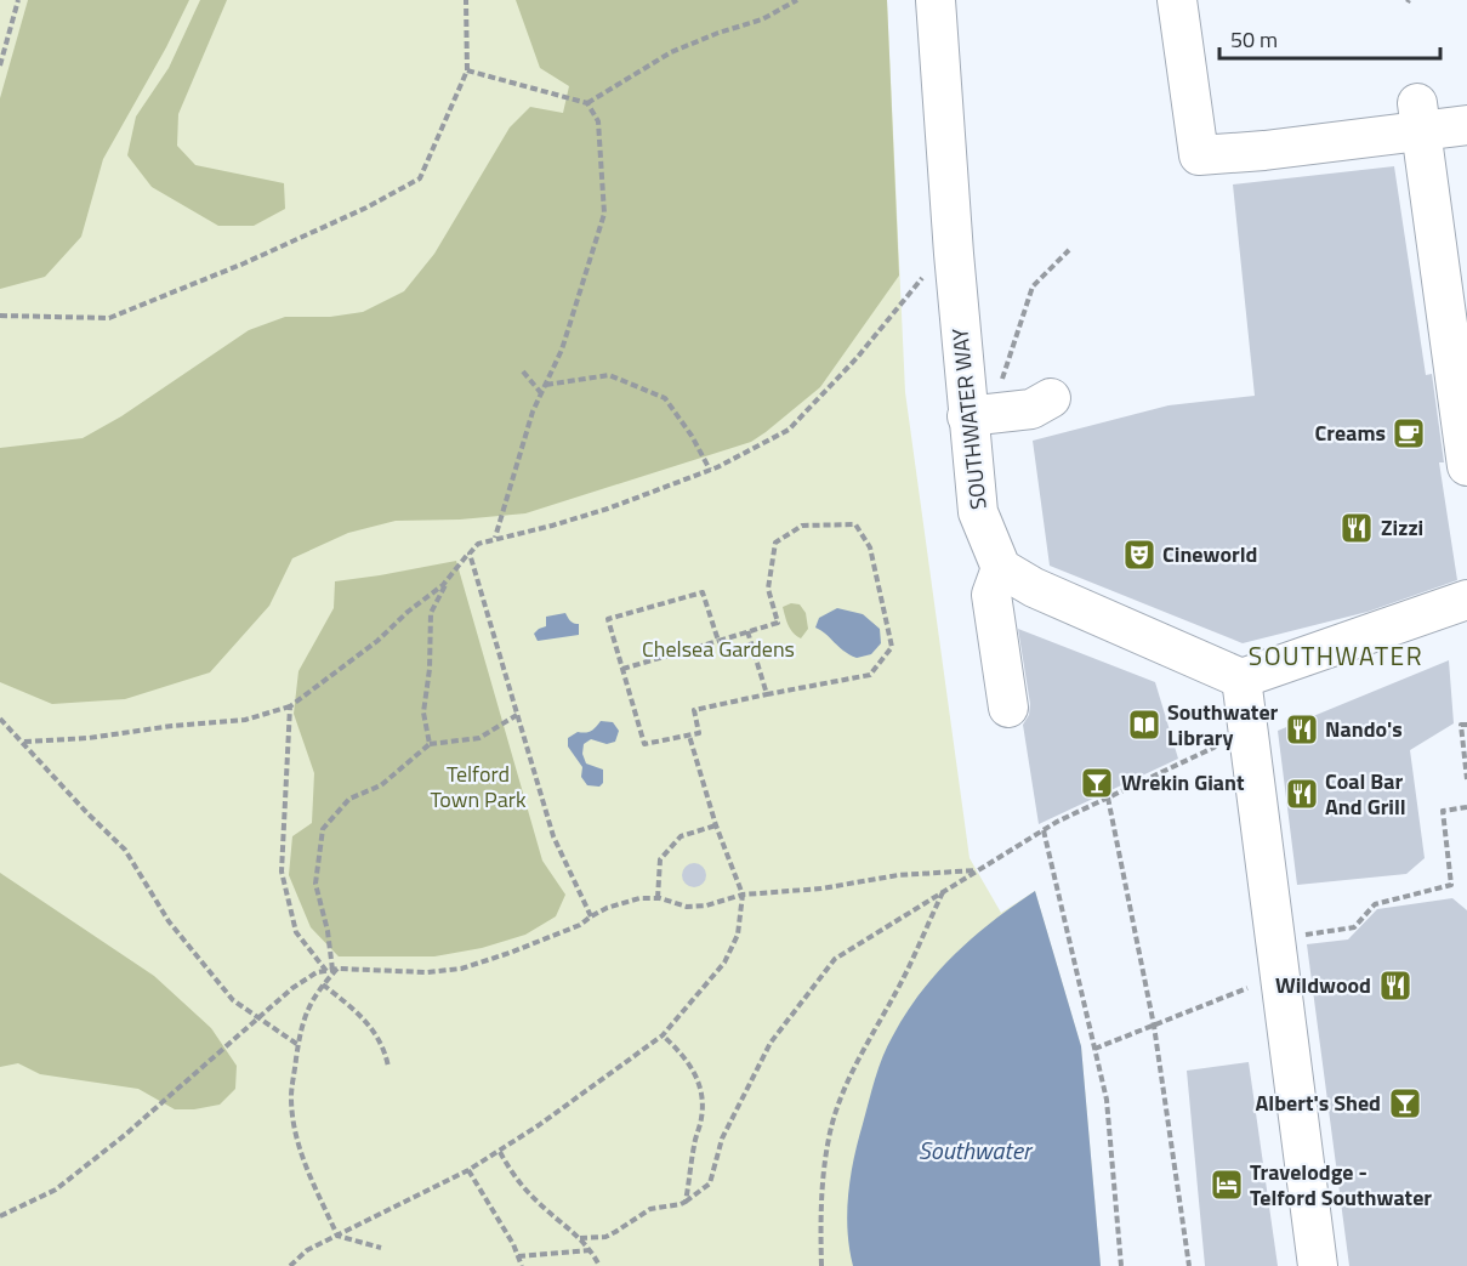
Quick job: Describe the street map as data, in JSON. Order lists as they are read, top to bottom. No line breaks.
{"streets":{"street":["SOUTHWATER WAY"]},"districts":["SOUTHWATER"],"water":["Southwater"],"parks":["Chelsea Gardens","Telford Town Park"],"places":{"cafe":["Creams"],"restaurant":["Zizzi","Nando's","Coal Bar And Grill","Wildwood"],"theatre":["Cineworld"],"library":["Southwater Library"],"bar":["Wrekin Giant","Albert's Shed"],"hotel":["Travelodge - Telford Southwater"]},"scale_bar":"50 m"}
